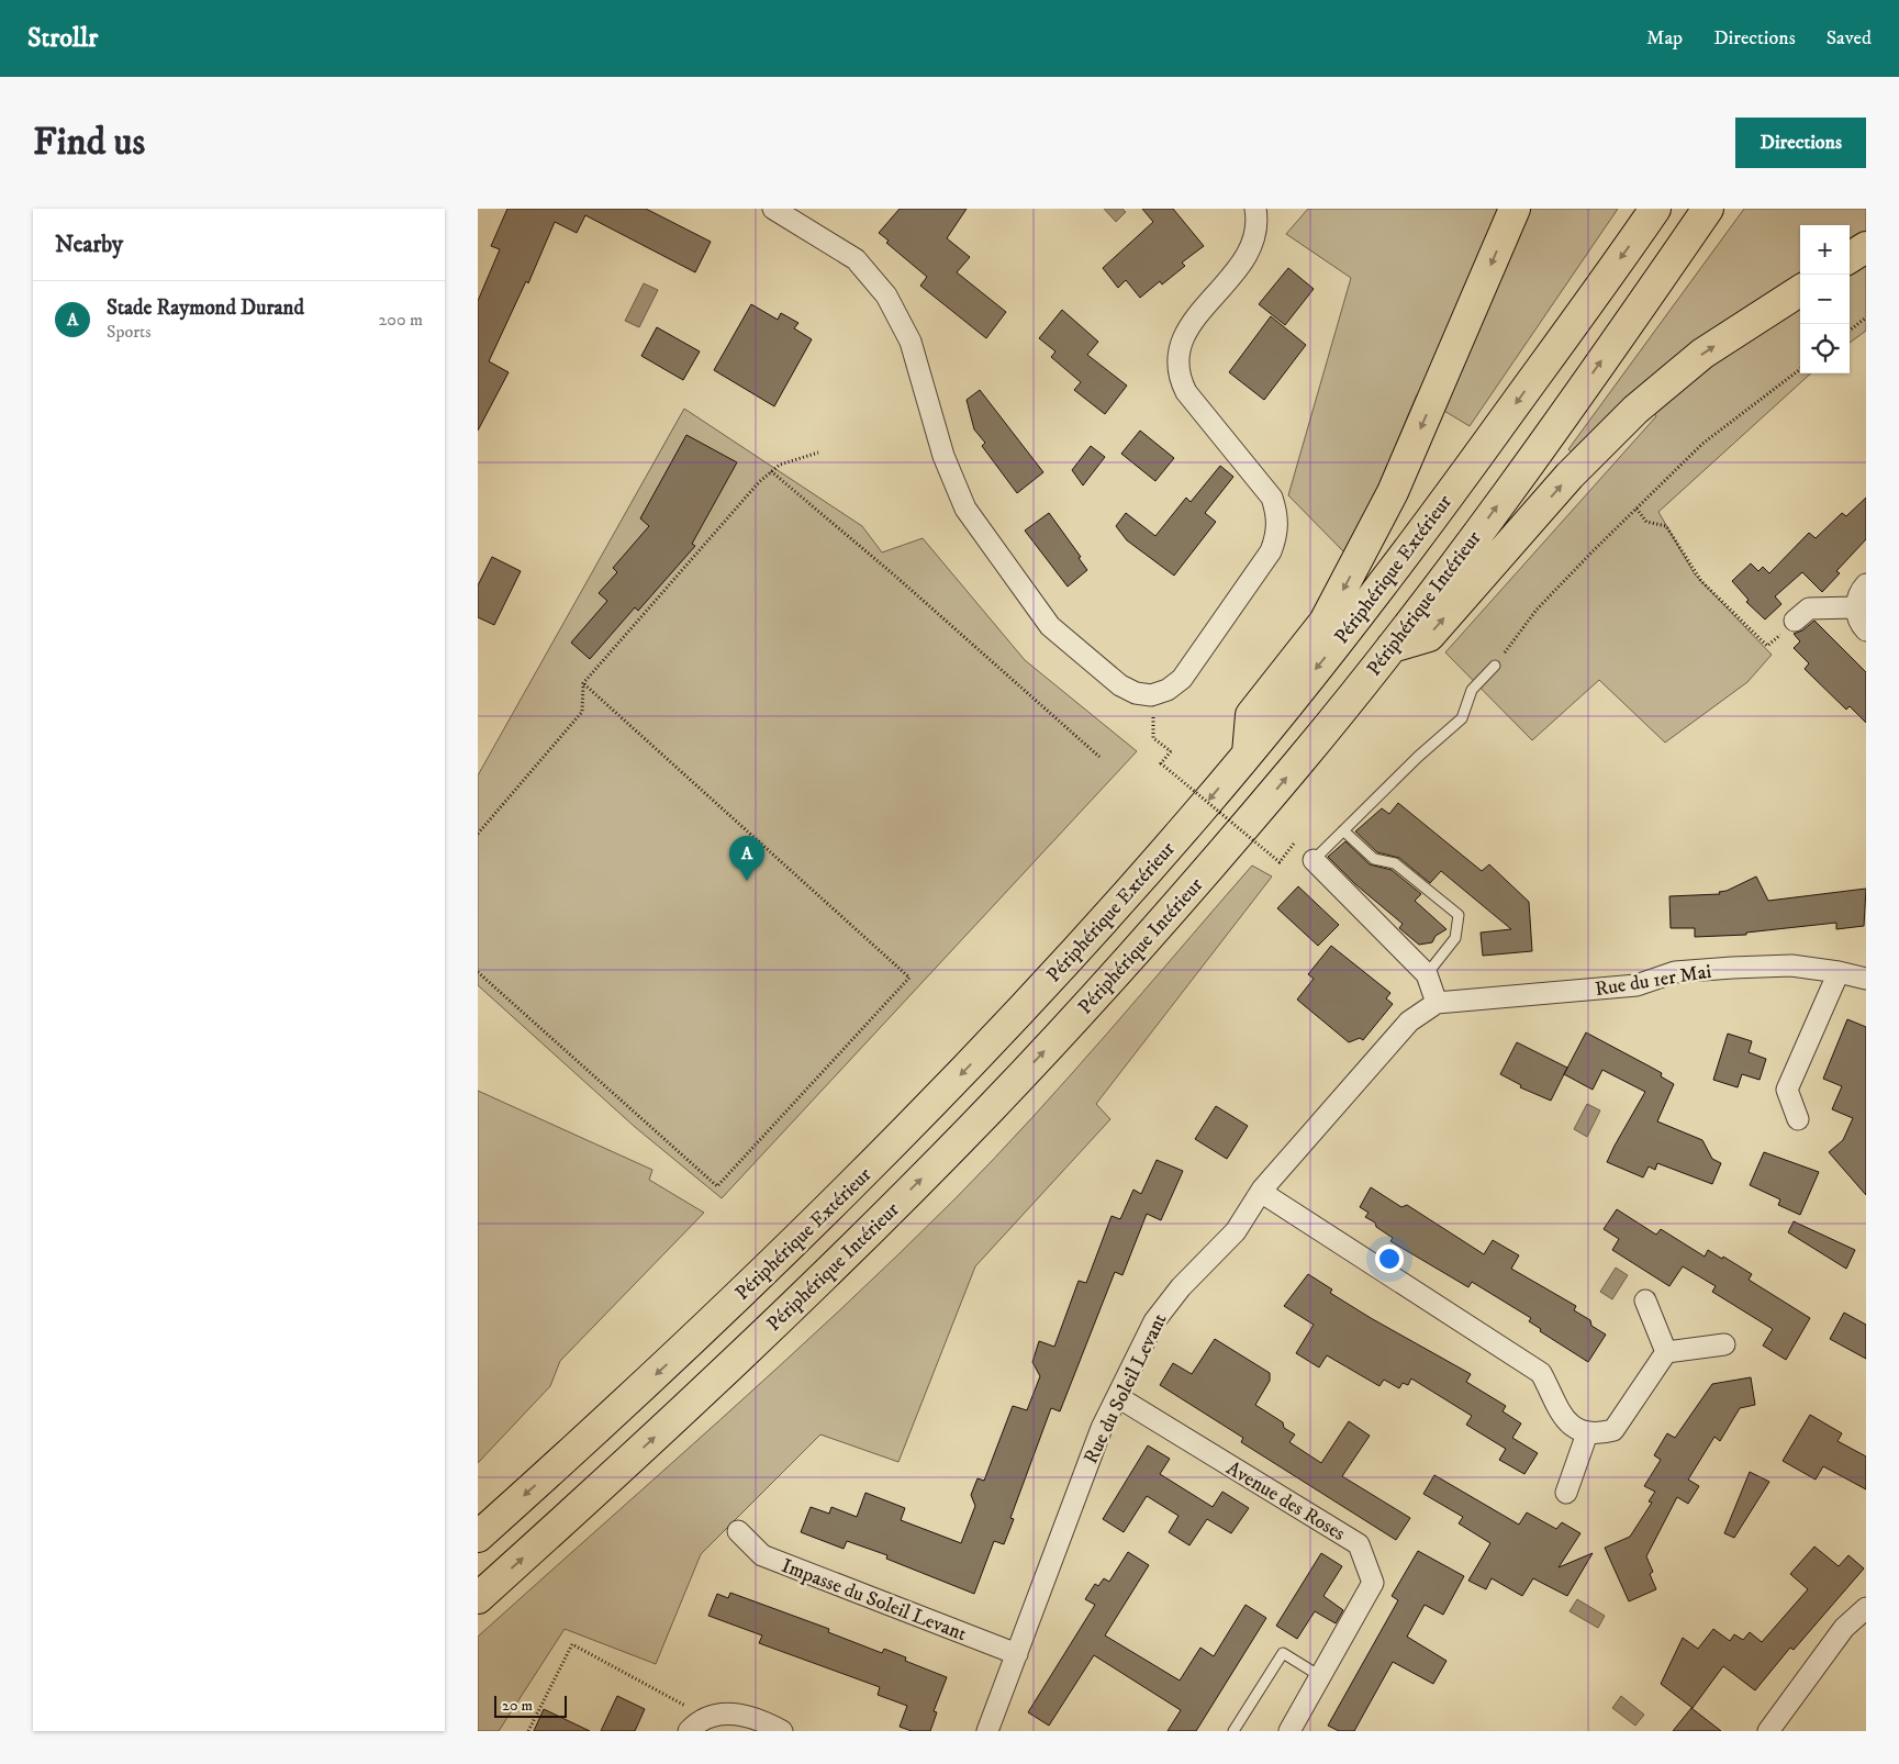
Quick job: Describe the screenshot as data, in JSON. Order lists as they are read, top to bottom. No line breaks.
{"streets":{"highway":["Périphérique Extérieur","Périphérique Intérieur"],"street":["Rue du 1er Mai","Rue du Soleil Levant","Avenue des Roses","Impasse du Soleil Levant"]},"crossings":[["Rue du 1er Mai","Rue du Soleil Levant"],["Rue du Soleil Levant","Avenue des Roses"],["Rue du Soleil Levant","Impasse du Soleil Levant"]],"scale_bar":"20 m","page":{"header":"Strollr","nav":["Map","Directions","Saved"],"buttons":"Directions","title":"Find us","heading":"Nearby","map_buttons":["+","−"],"list":[{"mark":"A","name":"Stade Raymond Durand","note":"Sports","value":"200 m"}],"pins":"A","scale":"20 m"}}
